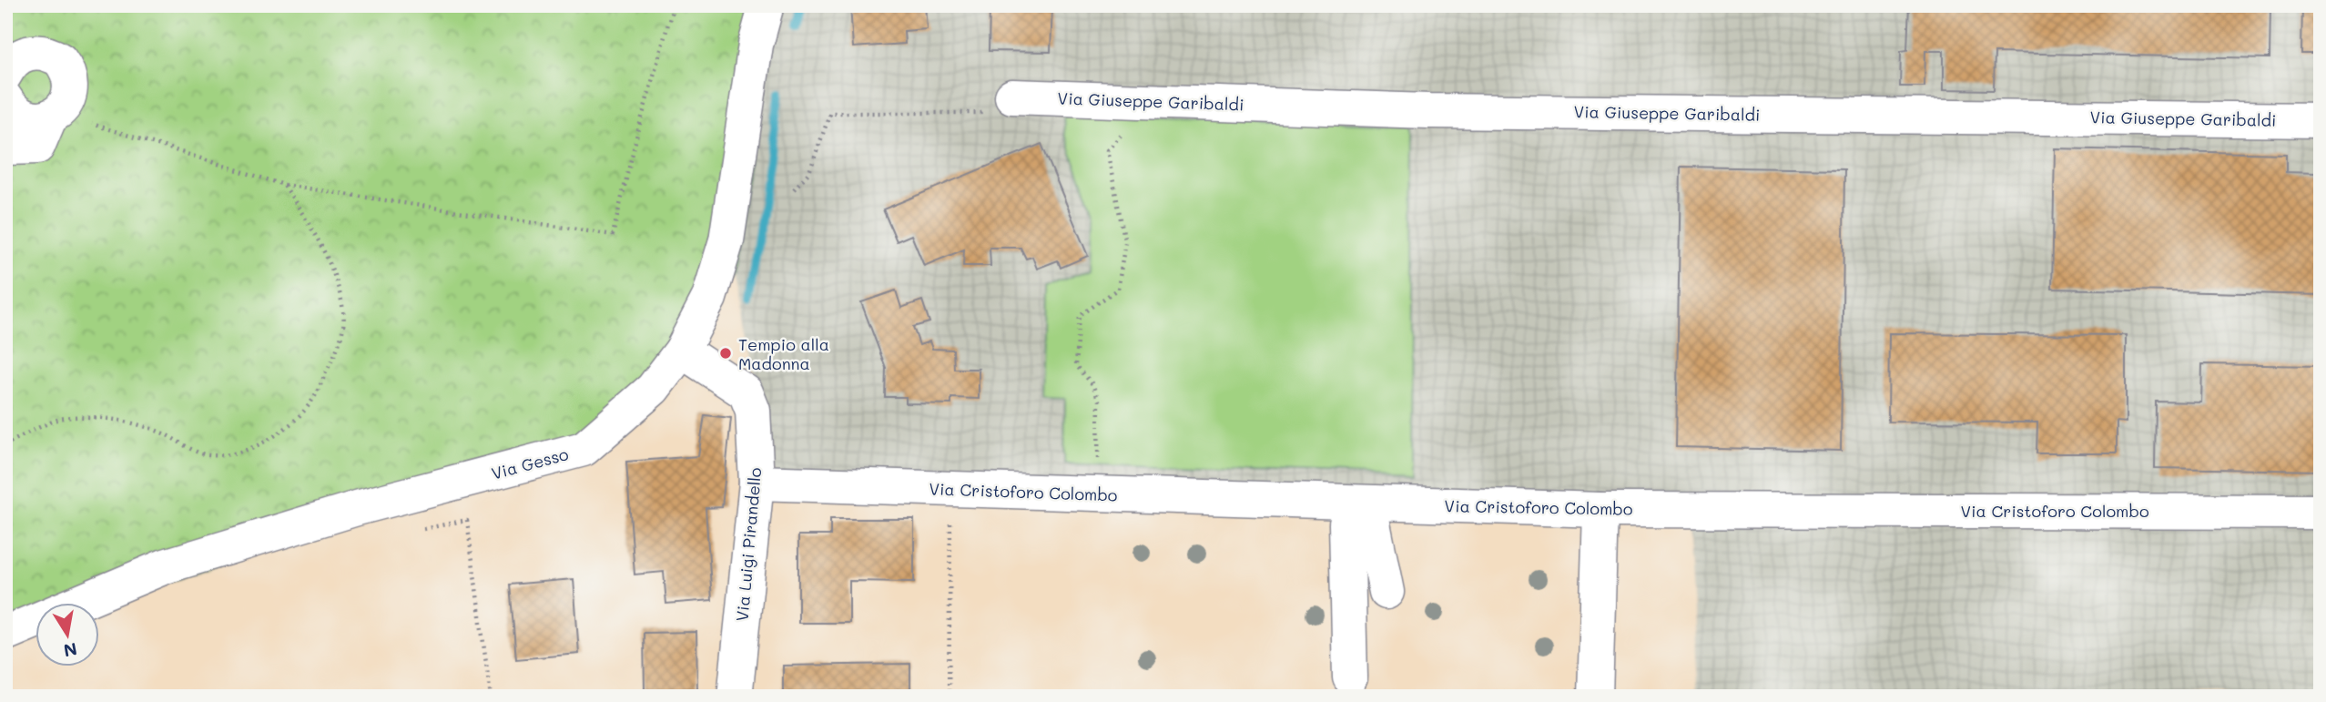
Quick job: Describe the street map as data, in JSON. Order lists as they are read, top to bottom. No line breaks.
{"streets":{"street":["Via Giuseppe Garibaldi","Via Gesso","Via Cristoforo Colombo","Via Luigi Pirandello"]},"crossings":[["Via Gesso","Via Luigi Pirandello"],["Via Cristoforo Colombo","Via Luigi Pirandello"]],"places":["Tempio alla Madonna"],"north":"bottom"}
